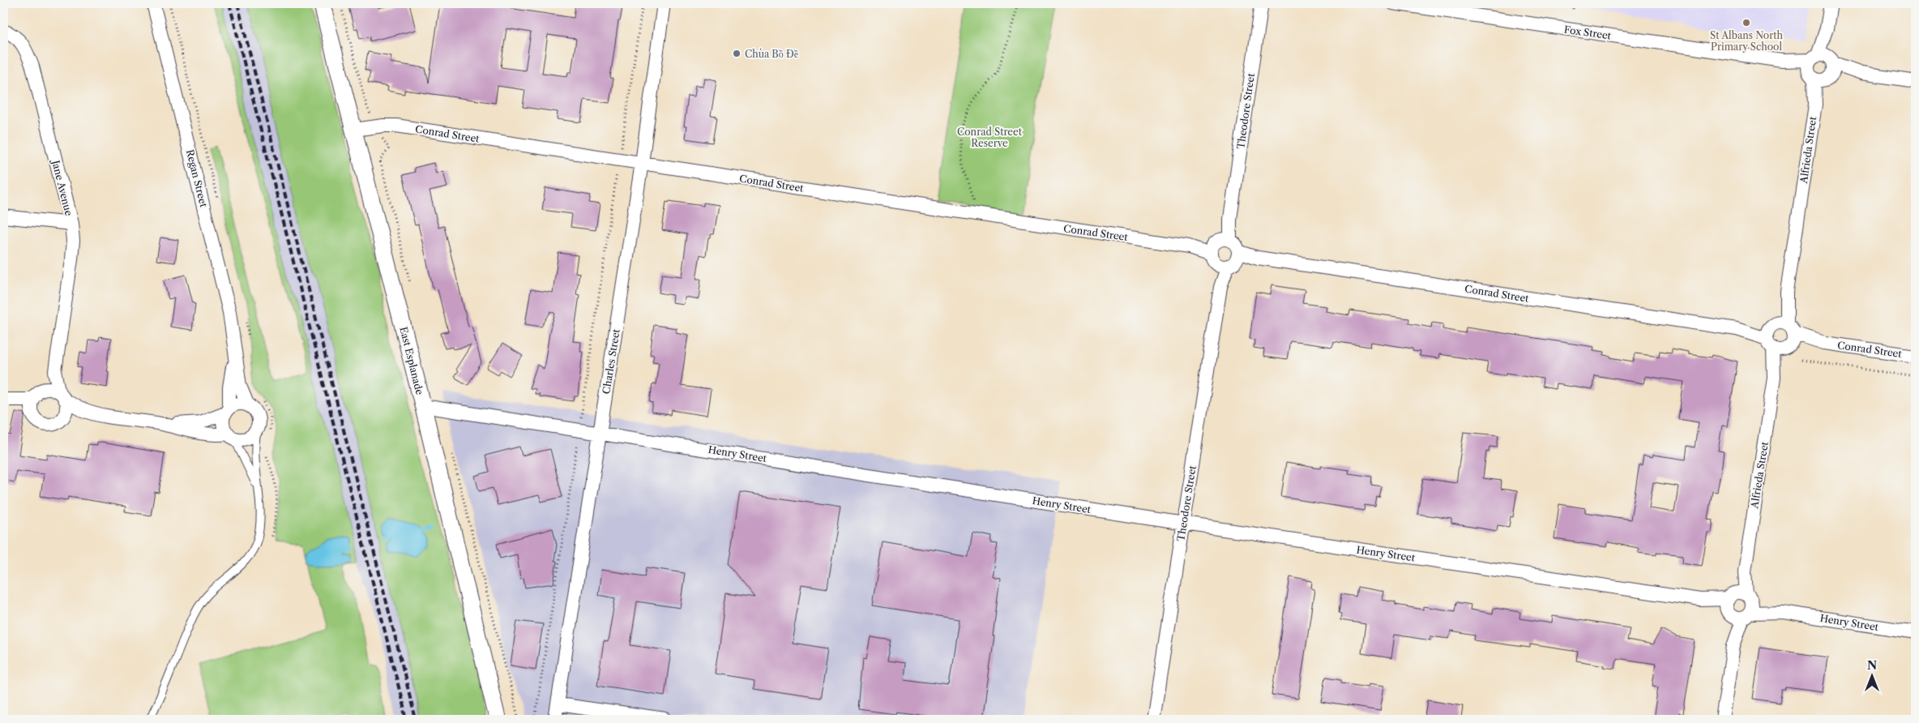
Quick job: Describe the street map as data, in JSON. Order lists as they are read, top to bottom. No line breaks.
{"streets":{"street":["Fox Street","Theodore Street","Conrad Street","Alfrieda Street","Regan Street","Jane Avenue","East Esplanade","Charles Street","Henry Street"]},"crossings":[["Fox Street","Alfrieda Street"],["Theodore Street","Conrad Street"],["Theodore Street","Henry Street"],["Conrad Street","Alfrieda Street"],["Conrad Street","East Esplanade"],["Conrad Street","Charles Street"],["Alfrieda Street","Henry Street"],["East Esplanade","Henry Street"],["Charles Street","Henry Street"]],"parks":["Conrad Street Reserve"],"places":["St Albans North Primary School","Chùa Bồ Đề"],"north":"top"}
